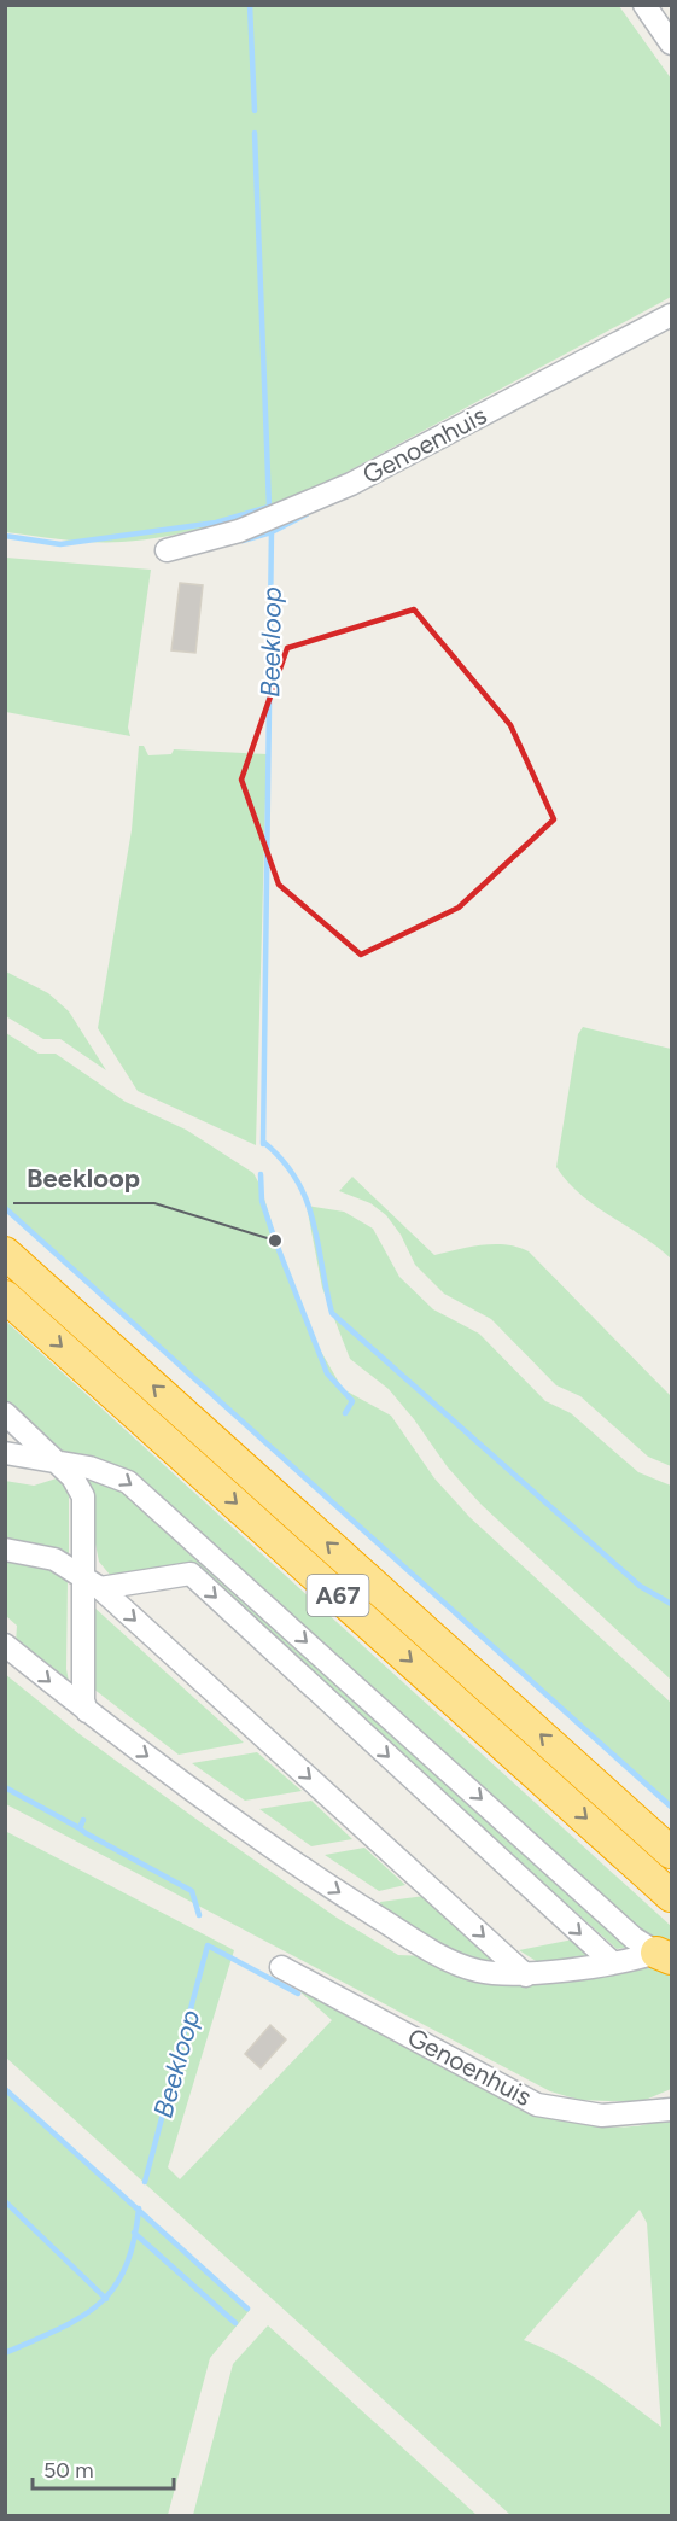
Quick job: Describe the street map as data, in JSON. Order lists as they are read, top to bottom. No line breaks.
{"streets":{"highway":["A67"],"street":["Genoenhuis"]},"water":["Beekloop"],"places":["Beekloop"],"scale_bar":"50 m"}
